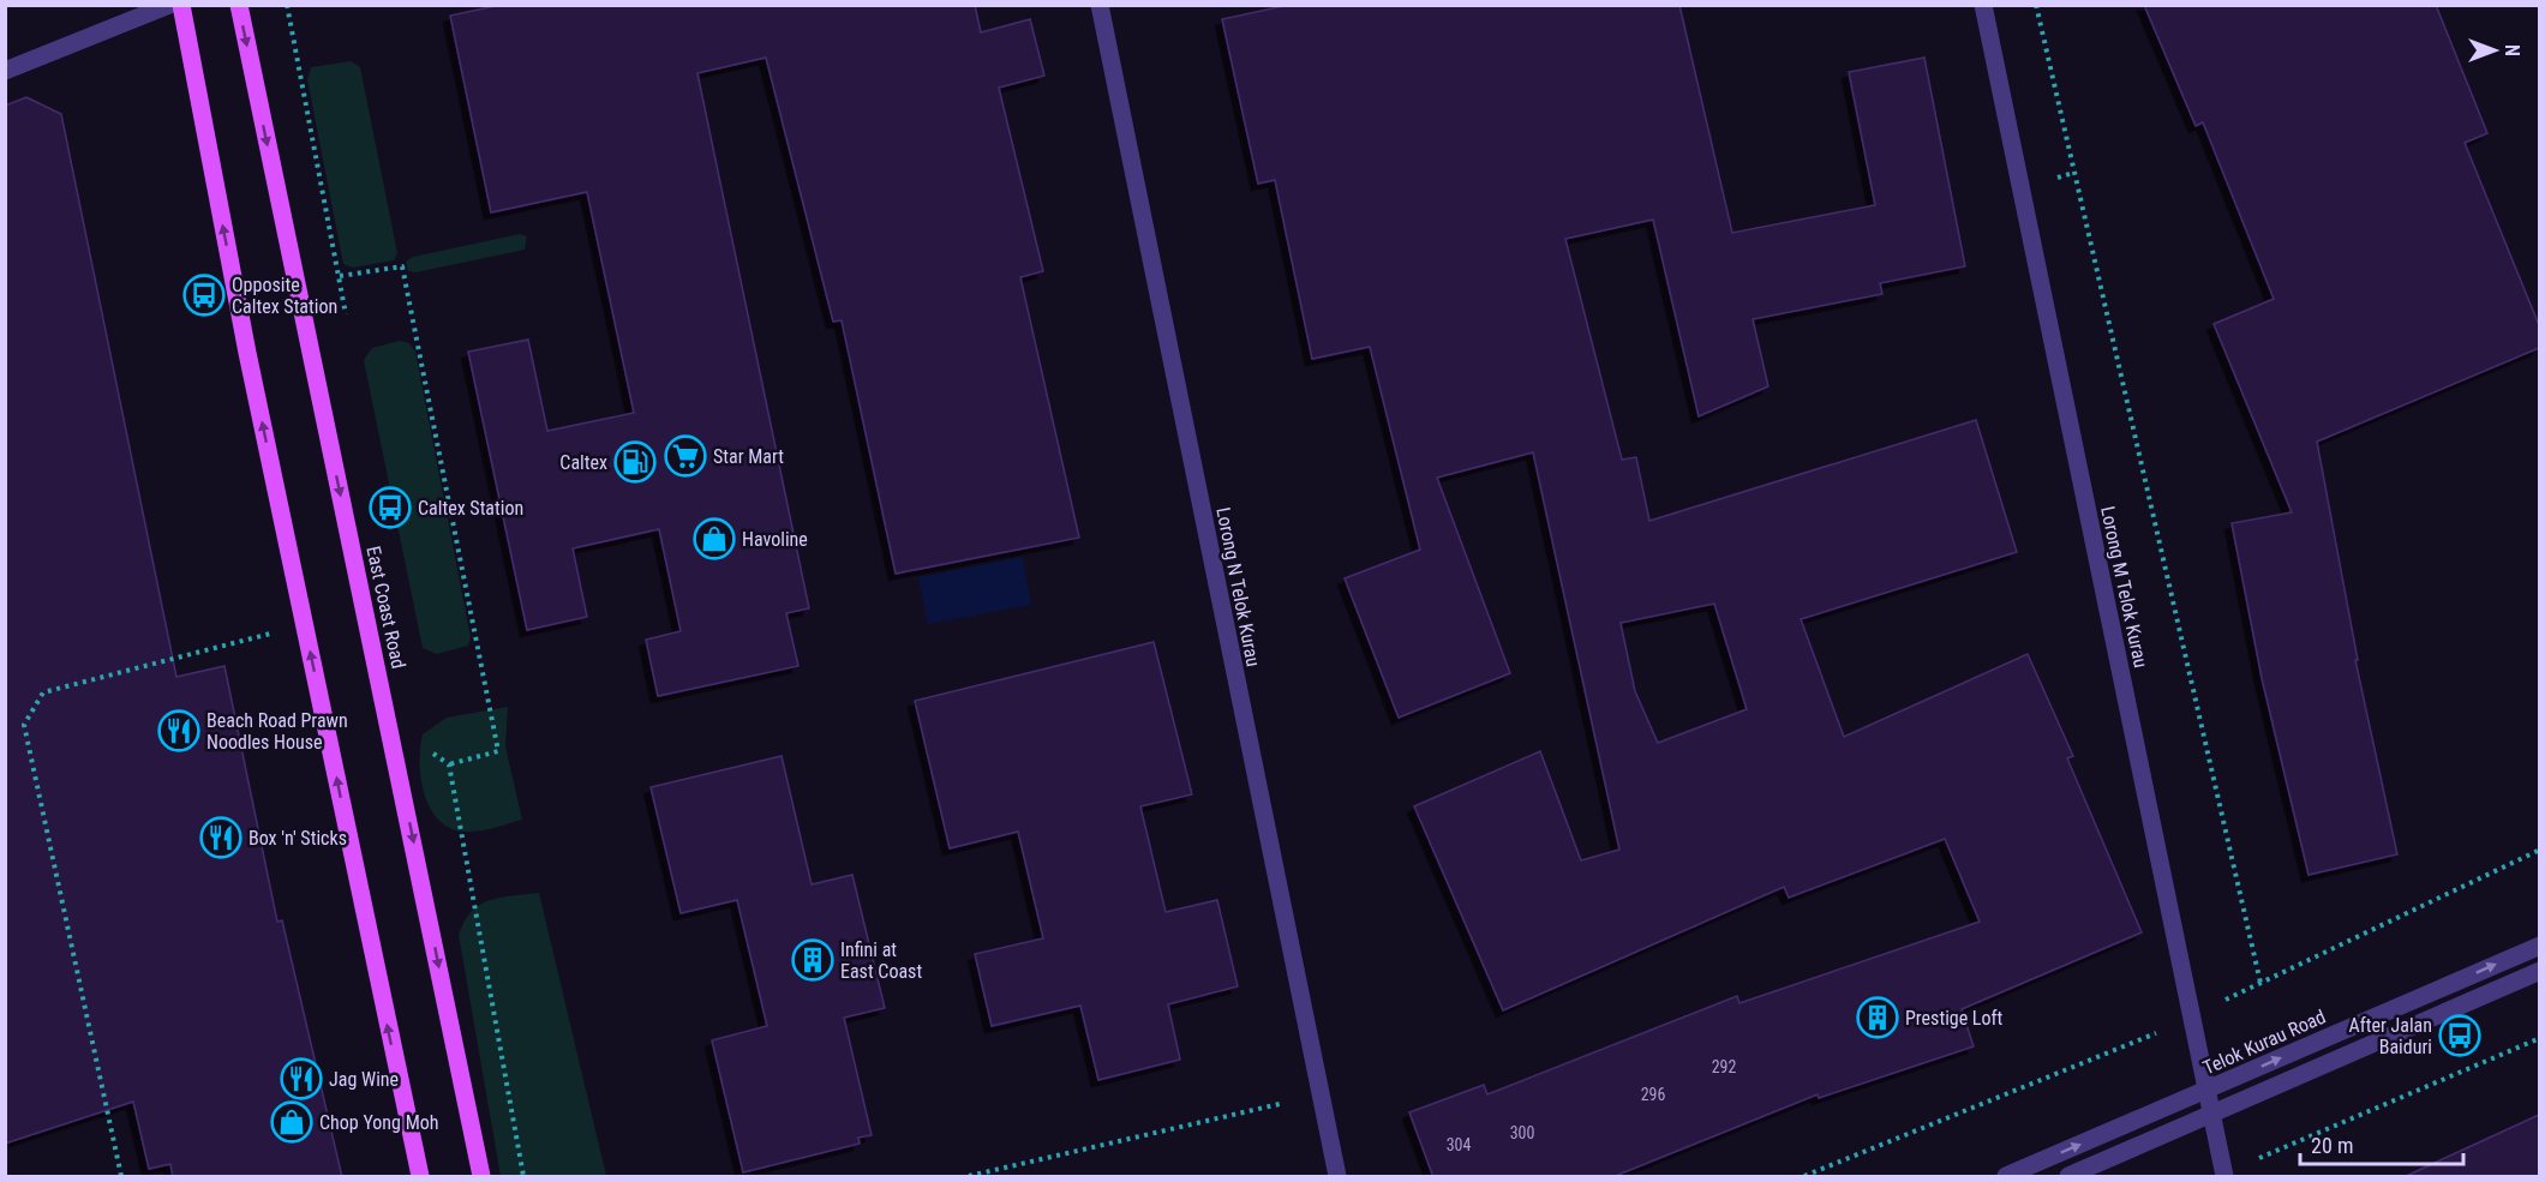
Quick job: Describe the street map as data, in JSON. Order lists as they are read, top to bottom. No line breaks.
{"streets":{"main road":["East Coast Road"],"street":["Lorong N Telok Kurau","Lorong M Telok Kurau","Telok Kurau Road"]},"crossings":[["Lorong M Telok Kurau","Telok Kurau Road"]],"places":{"bus stop":["Opposite Caltex Station","Caltex Station","After Jalan Baiduri"],"supermarket":["Star Mart"],"fuel station":["Caltex"],"shop":["Havoline","Chop Yong Moh"],"restaurant":["Beach Road Prawn Noodles House","Box 'n' Sticks","Jag Wine"],"building":["Infini at East Coast","Prestige Loft"]},"house_numbers":["292","296","300","304"],"scale_bar":"20 m","north":"right"}
